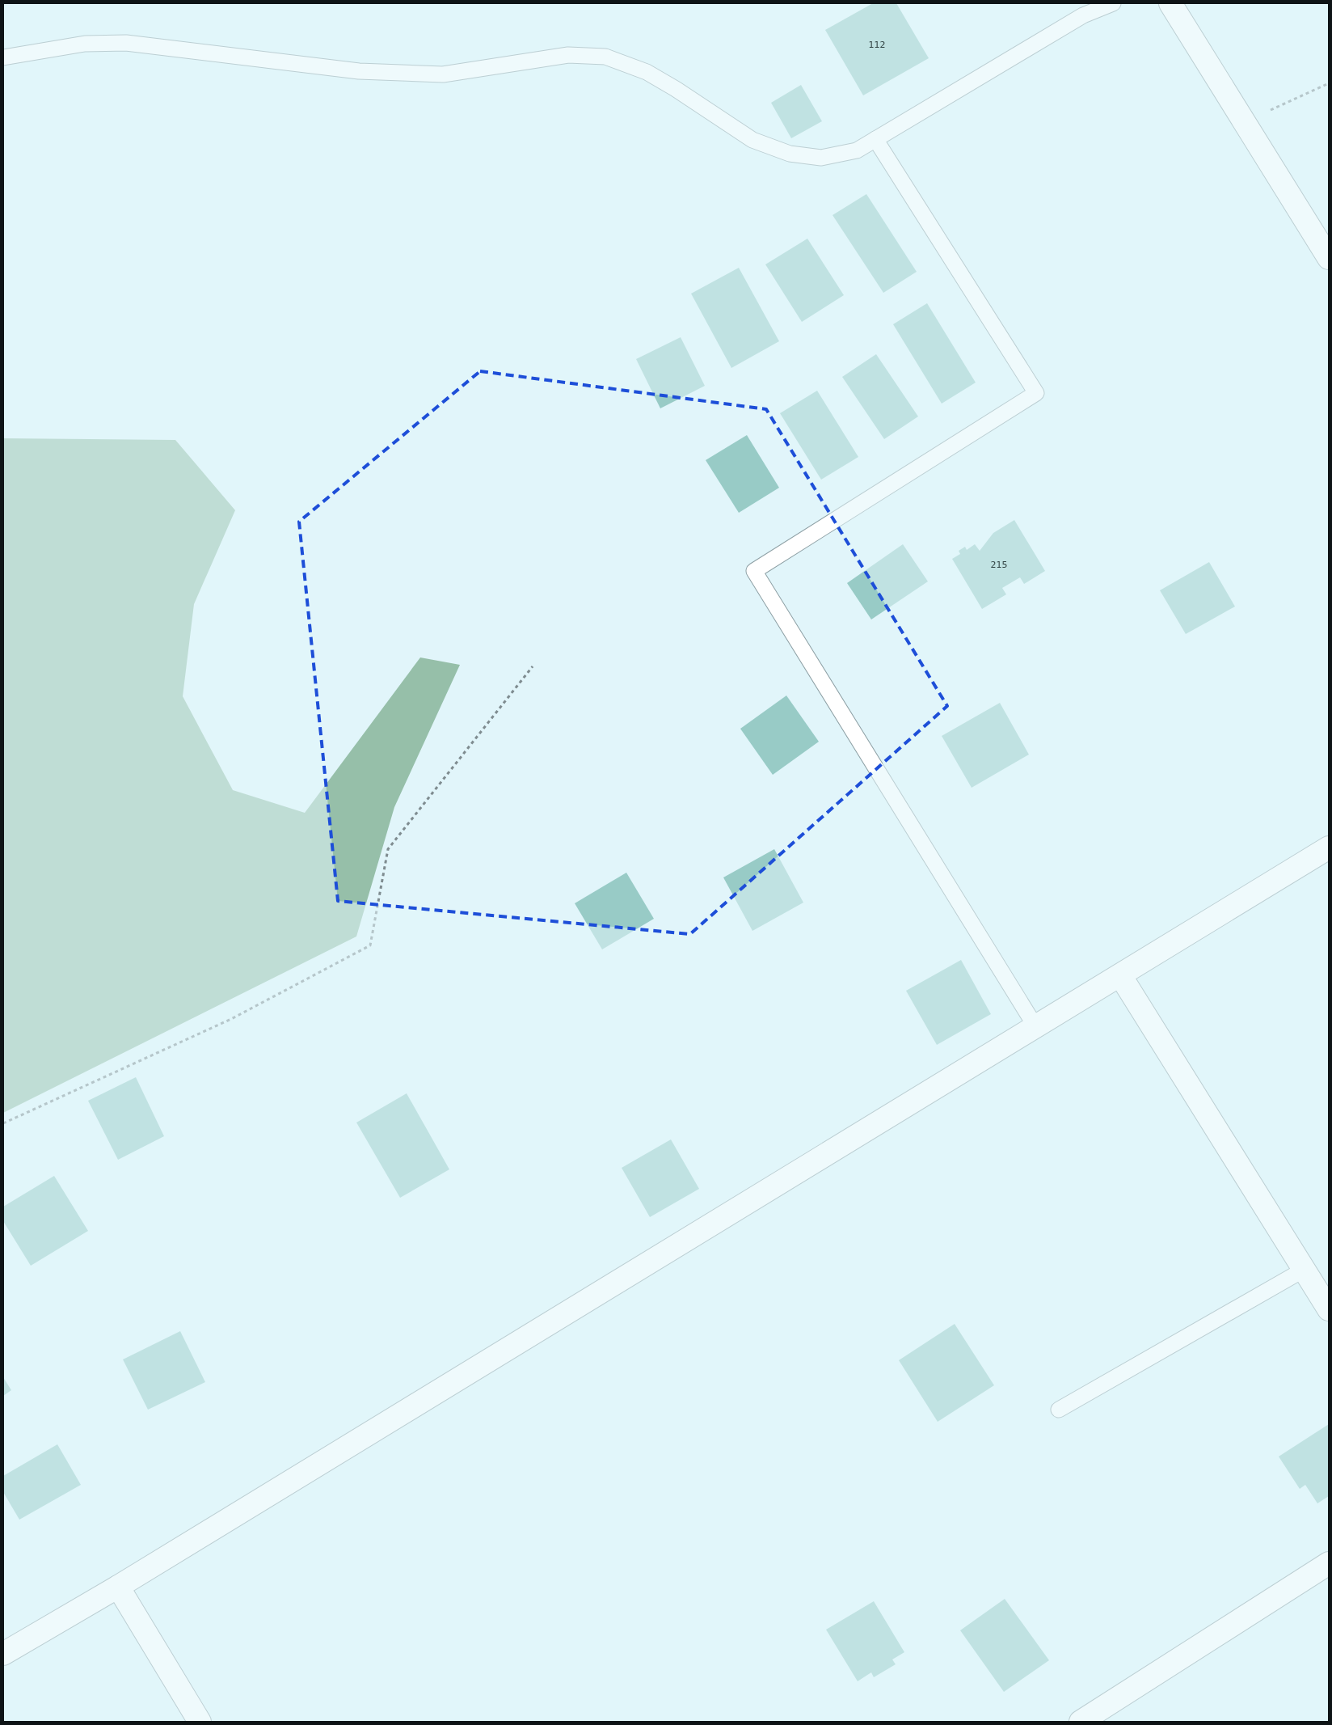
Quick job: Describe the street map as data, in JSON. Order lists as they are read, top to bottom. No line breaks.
{"house_numbers":["112","215"]}
